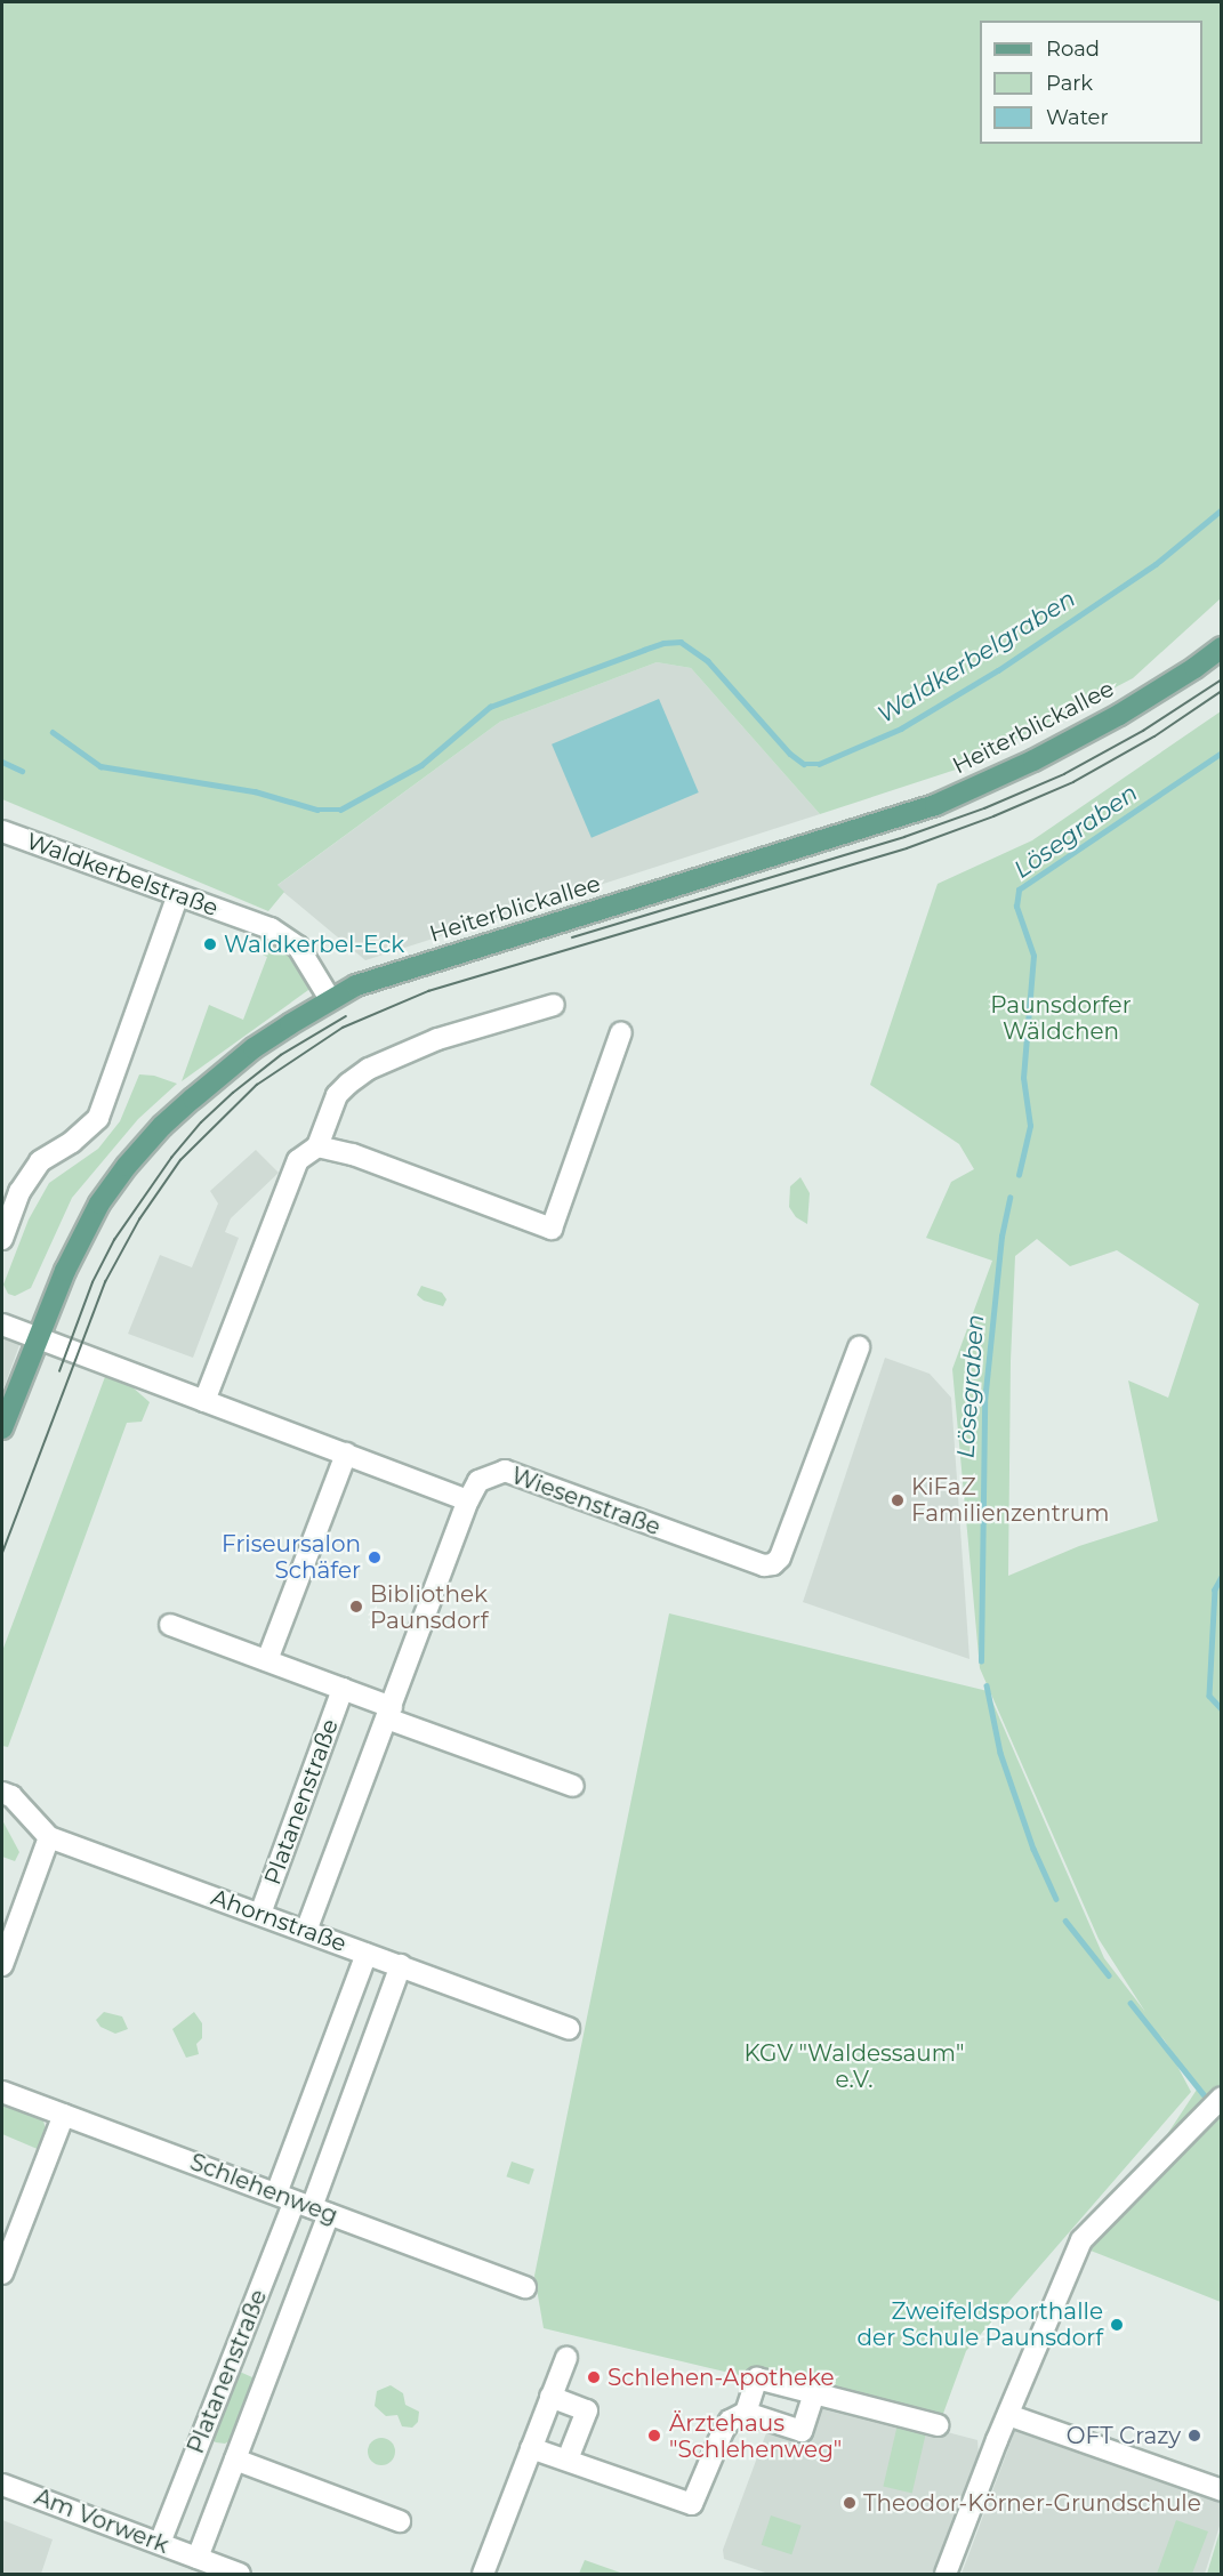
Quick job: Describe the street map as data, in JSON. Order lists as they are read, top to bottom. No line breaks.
{"streets":{"main road":["Heiterblickallee"],"street":["Waldkerbelstraße","Wiesenstraße","Platanenstraße","Ahornstraße","Schlehenweg","Am Vorwerk"]},"crossings":[["Heiterblickallee","Waldkerbelstraße"],["Platanenstraße","Ahornstraße"],["Platanenstraße","Schlehenweg"],["Platanenstraße","Am Vorwerk"]],"water":["Waldkerbelgraben","Lösegraben"],"parks":["Paunsdorfer Wäldchen","KGV \"Waldessaum\" e.V."],"places":["Waldkerbel-Eck","KiFaZ Familienzentrum","Friseursalon Schäfer","Bibliothek Paunsdorf","Zweifeldsporthalle der Schule Paunsdorf","Schlehen-Apotheke","Ärztehaus \"Schlehenweg\"","OFT Crazy","Theodor-Körner-Grundschule"],"legend":["Road","Park","Water"]}
